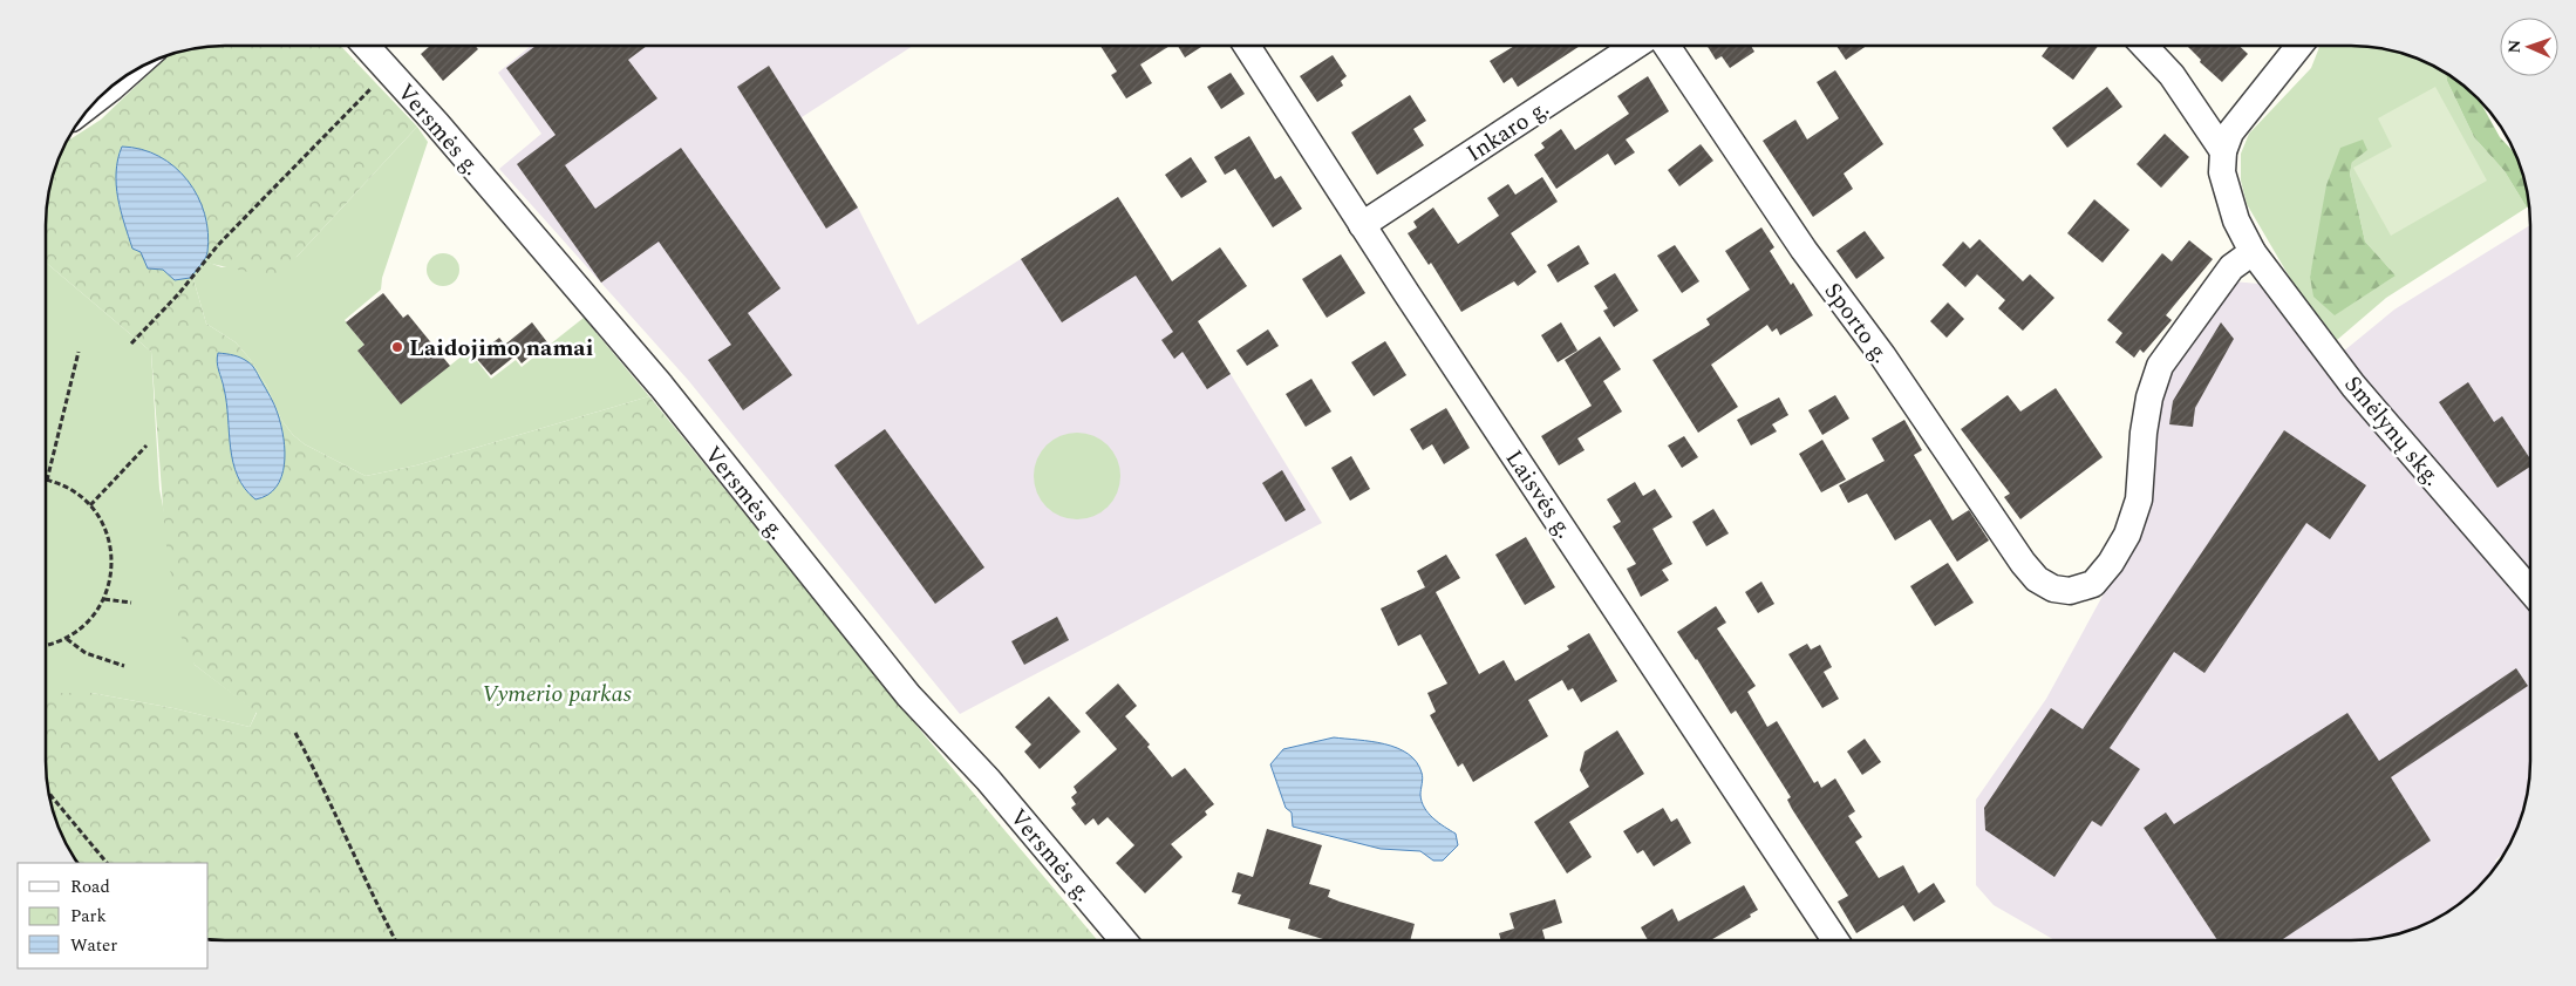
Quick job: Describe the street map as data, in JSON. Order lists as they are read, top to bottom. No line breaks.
{"streets":{"street":["Versmės g.","Inkaro g.","Sporto g.","Smėlynų skg.","Laisvės g."]},"crossings":[["Inkaro g.","Laisvės g."],["Sporto g.","Smėlynų skg."]],"parks":["Vymerio parkas"],"places":["Laidojimo namai"],"legend":["Road","Park","Water"],"north":"left"}
